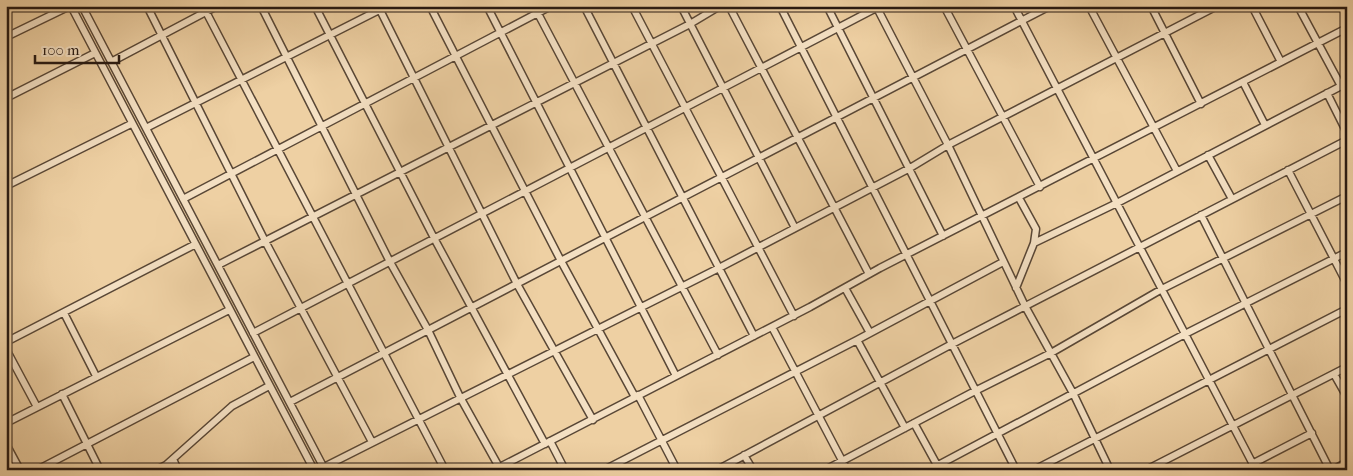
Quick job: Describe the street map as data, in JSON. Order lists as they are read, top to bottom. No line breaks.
{"scale_bar":"100 m"}
